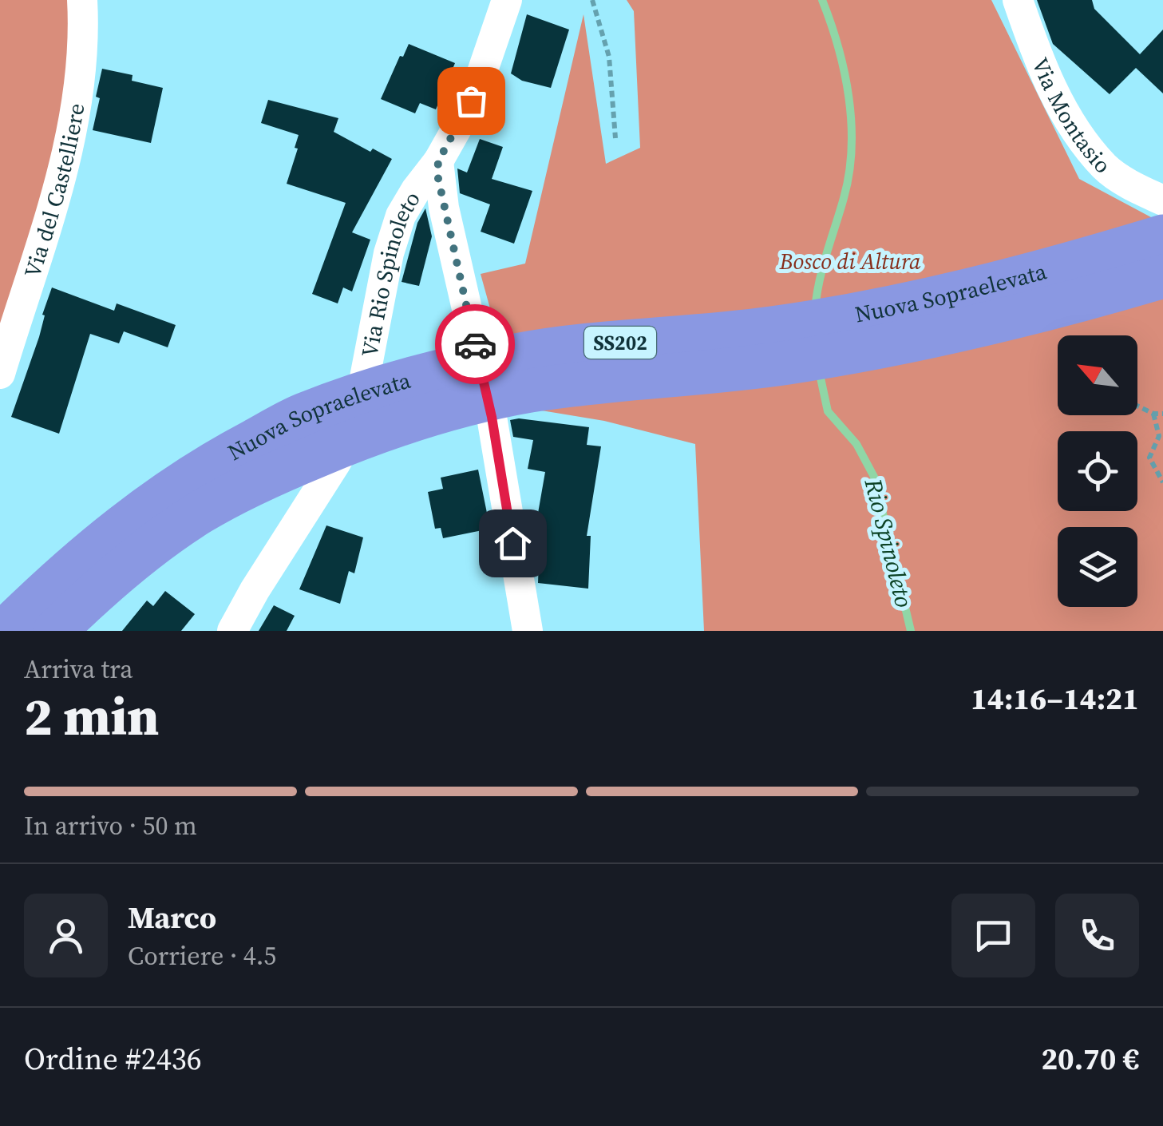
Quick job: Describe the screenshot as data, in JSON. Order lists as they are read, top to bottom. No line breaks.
{"streets":{"highway":["Nuova Sopraelevata","SS202"],"street":["Via Montasio","Via del Castelliere","Via Rio Spinoleto"]},"water":["Rio Spinoleto"],"parks":["Bosco di Altura"],"north":"top left","page":{"heading":["2 min","Arriva tra","14:16–14:21"],"panel":["Marco","Corriere · 4.5","Ordine #2436","20.70 €"],"bar":"In arrivo · 50 m"}}
